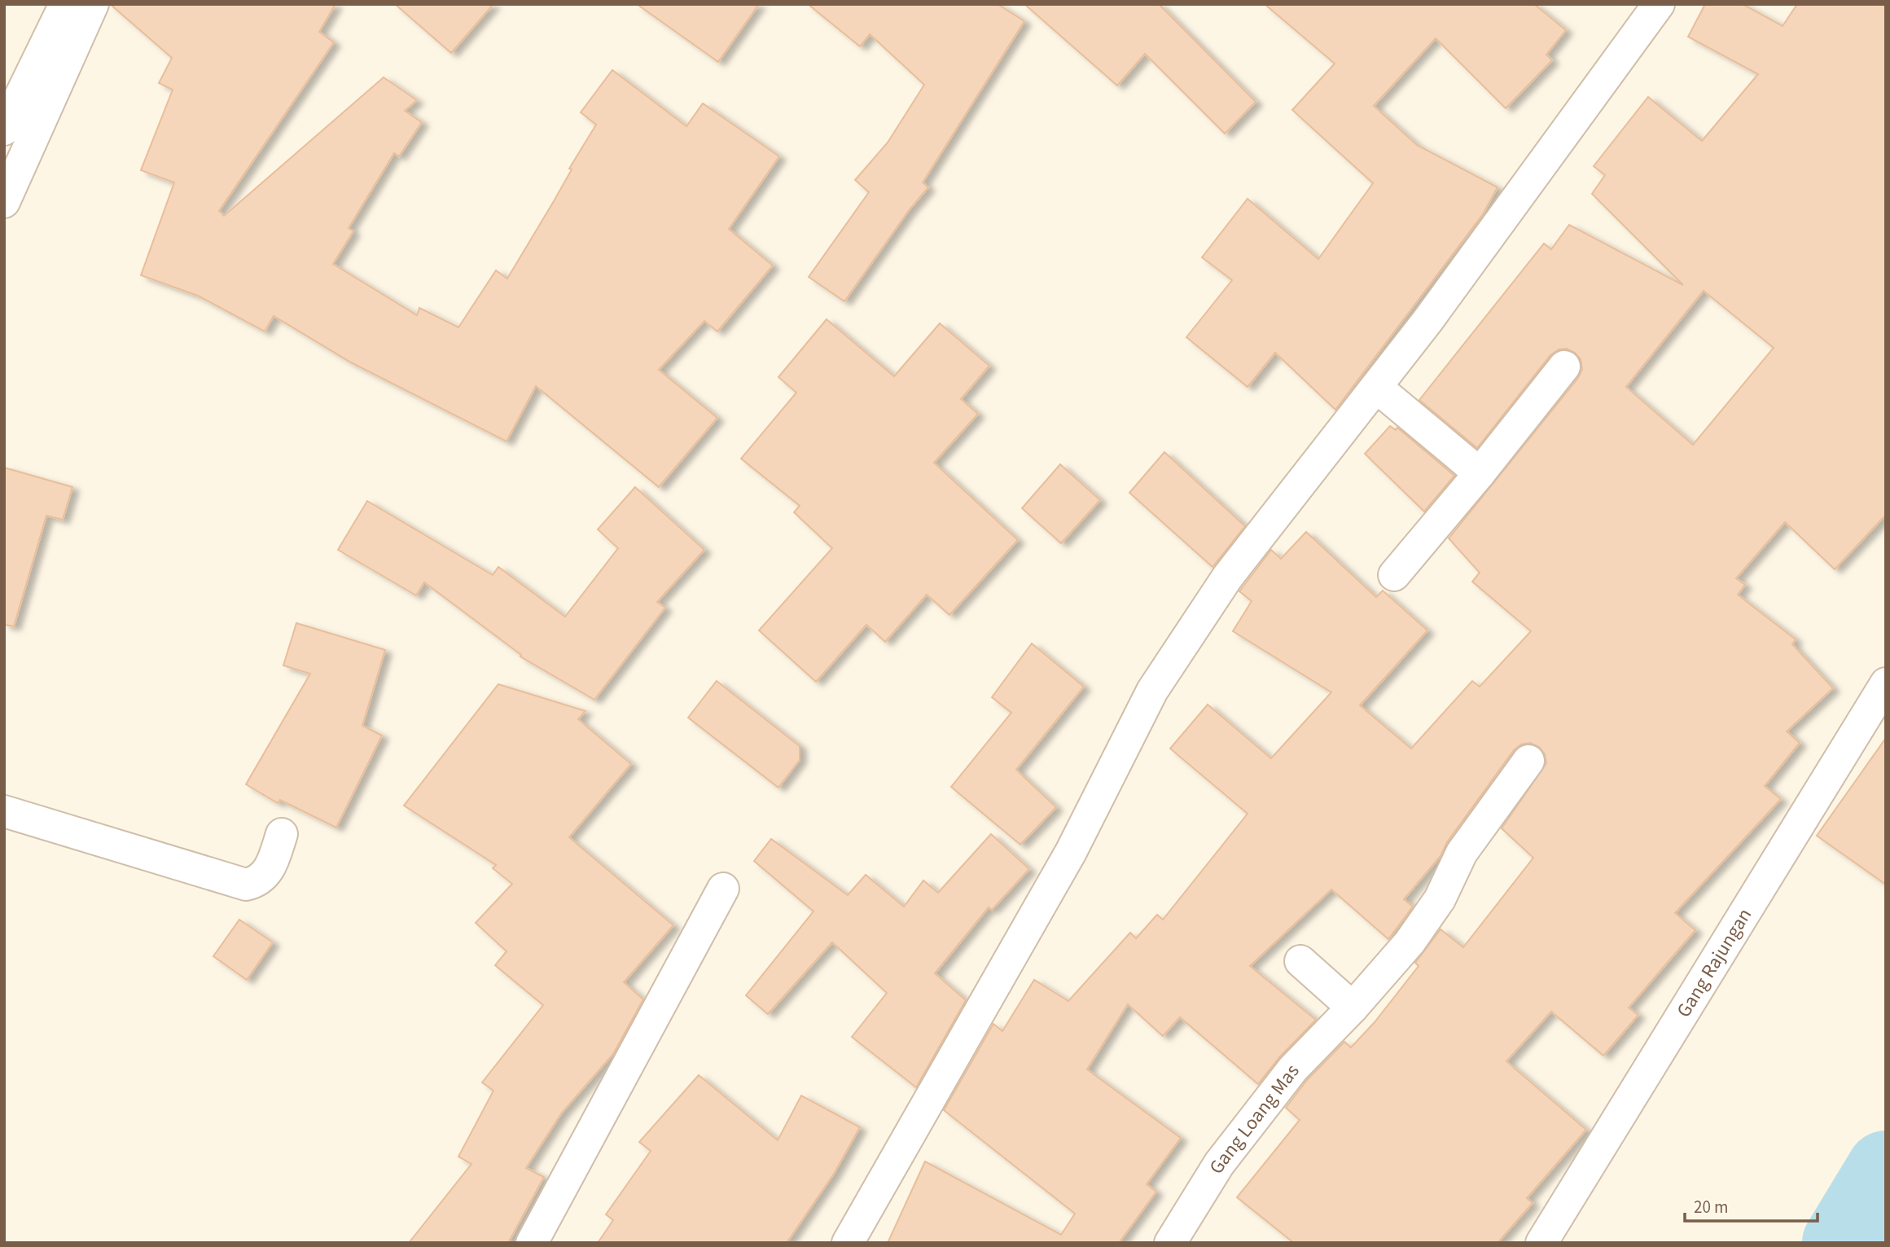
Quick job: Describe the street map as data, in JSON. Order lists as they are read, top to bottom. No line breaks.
{"streets":{"street":["Gang Rajungan","Gang Loang Mas"]},"scale_bar":"20 m"}
